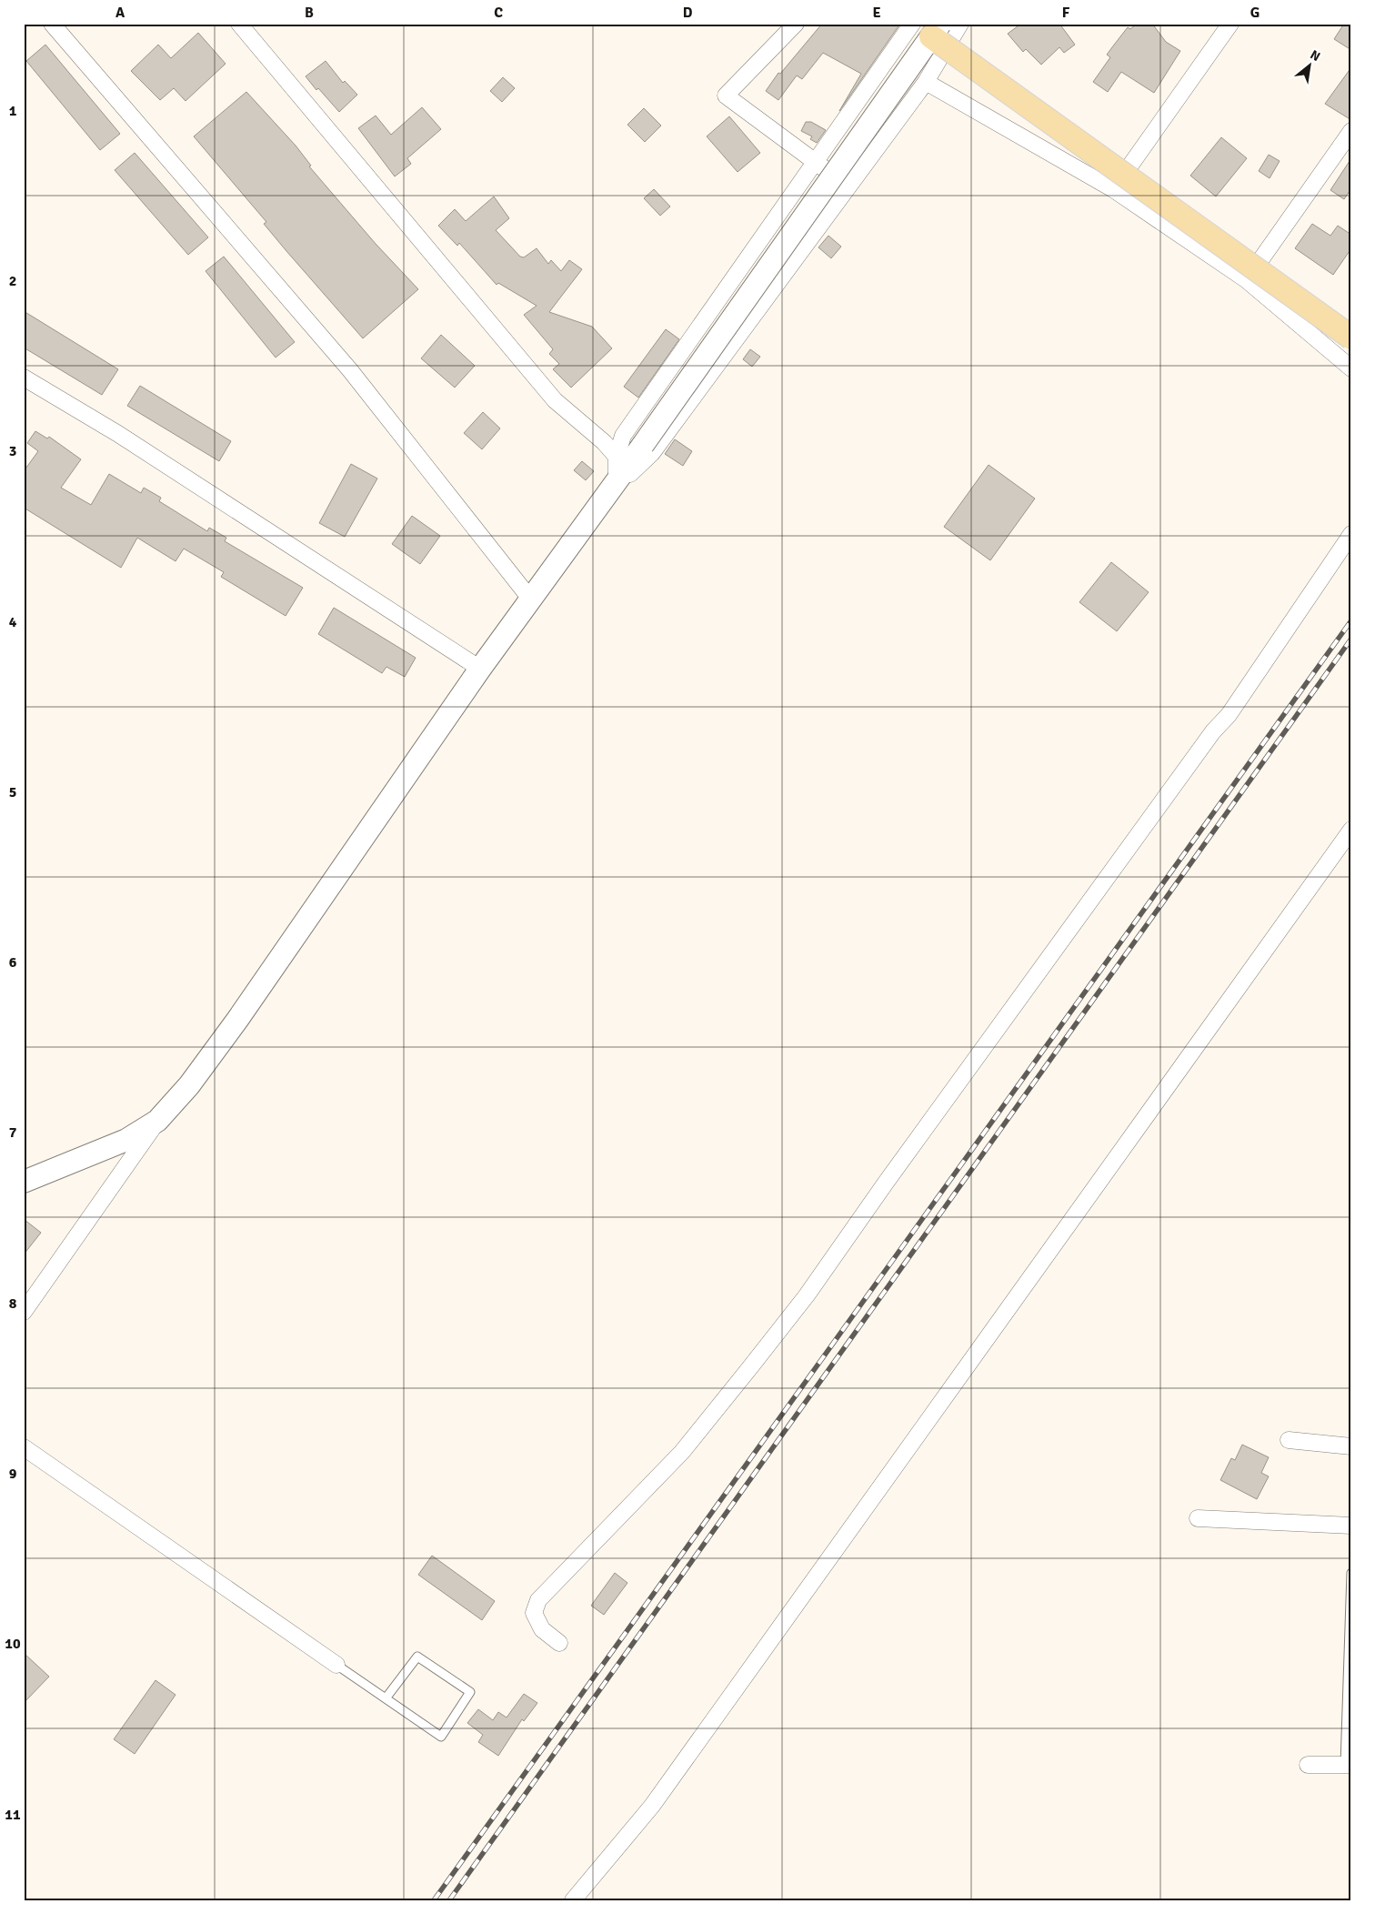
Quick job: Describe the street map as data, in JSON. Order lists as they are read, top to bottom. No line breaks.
{"north":"top right","grid":{"columns":["A","B","C","D","E","F","G"],"rows":["1","2","3","4","5","6","7","8","9","10","11"]}}
